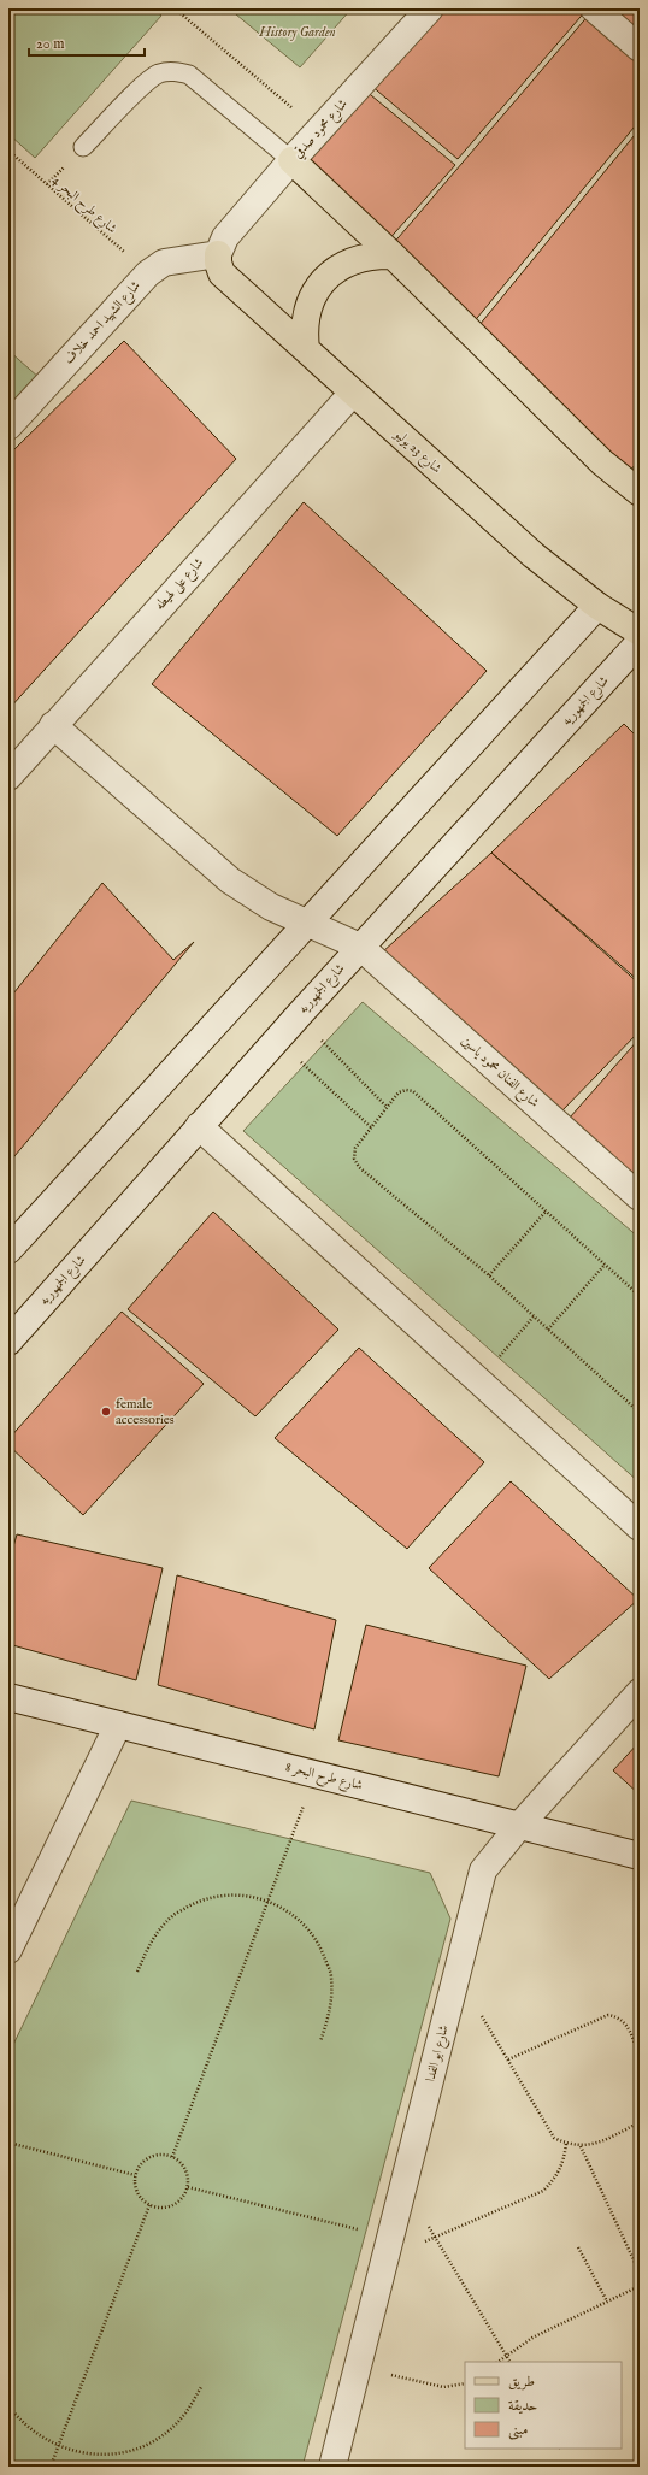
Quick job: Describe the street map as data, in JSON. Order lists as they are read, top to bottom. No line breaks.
{"streets":{"main road":["شارع 23 يوليو"],"street":["شارع محمود صدقي","شارع الشهيد احمد خلاف","شارع على لهيطه","شارع الجمهوريه","شارع الفنان محمود ياسين","شارع طرح البحر 8","شارع ابو الفدا"],"path":["شارع طرح البحر 4"]},"crossings":[["شارع محمود صدقي","شارع الشهيد احمد خلاف"],["شارع محمود صدقي","شارع 23 يوليو"],["شارع طرح البحر 4","شارع الشهيد احمد خلاف"],["شارع الشهيد احمد خلاف","شارع 23 يوليو"],["شارع 23 يوليو","شارع على لهيطه"],["شارع على لهيطه","شارع الفنان محمود ياسين"],["شارع الجمهوريه","شارع الفنان محمود ياسين"],["شارع طرح البحر 8","شارع ابو الفدا"]],"parks":["History Garden"],"places":["female accessories"],"legend":["طريق","حديقة","مبنى"],"scale_bar":"20 m"}
